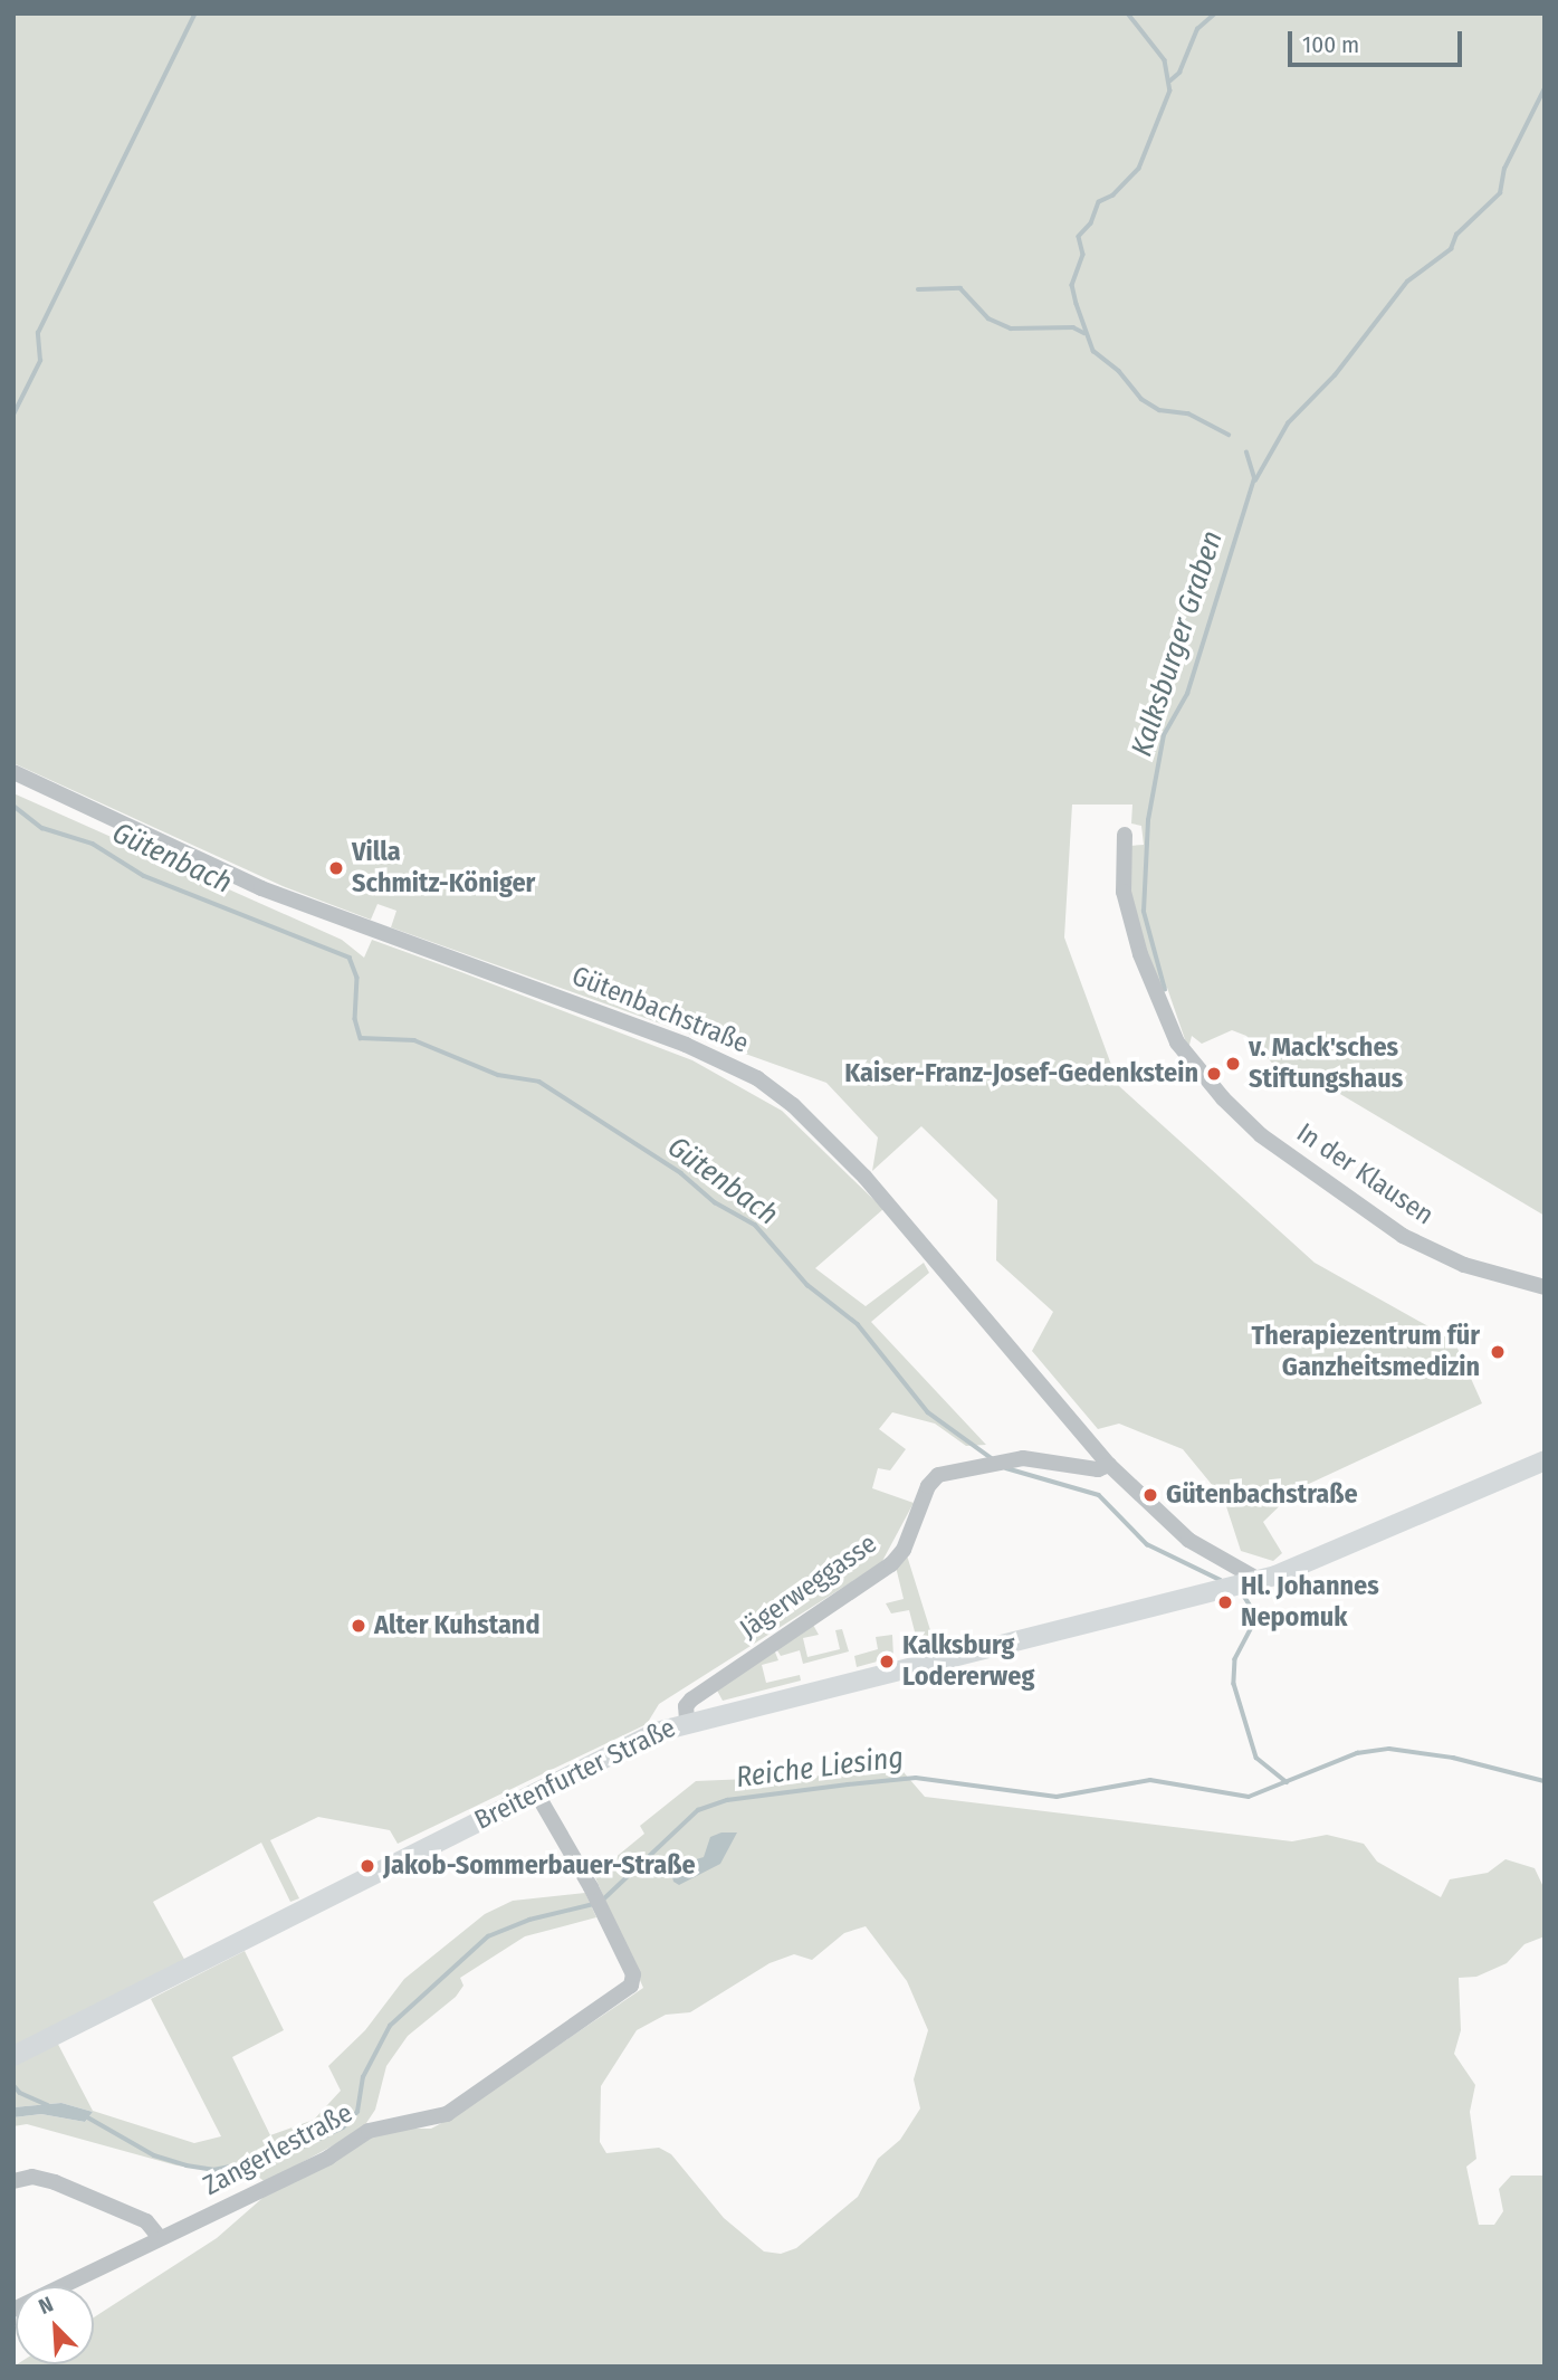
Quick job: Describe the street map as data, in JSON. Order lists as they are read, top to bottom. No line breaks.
{"streets":{"main road":["Breitenfurter Straße"],"street":["Gütenbachstraße","In der Klausen","Jägerweggasse","Zangerlestraße"]},"crossings":[["Gütenbachstraße","Jägerweggasse"],["Gütenbachstraße","Breitenfurter Straße"],["Jägerweggasse","Breitenfurter Straße"],["Breitenfurter Straße","Zangerlestraße"]],"water":["Kalksburger Graben","Gütenbach","Reiche Liesing"],"places":["Villa Schmitz-Königer","v. Mack'sches Stiftungshaus","Kaiser-Franz-Josef-Gedenkstein","Therapiezentrum für Ganzheitsmedizin","Gütenbachstraße","Hl. Johannes Nepomuk","Alter Kuhstand","Kalksburg Lodererweg","Jakob-Sommerbauer-Straße"],"scale_bar":"100 m","north":"top left"}
